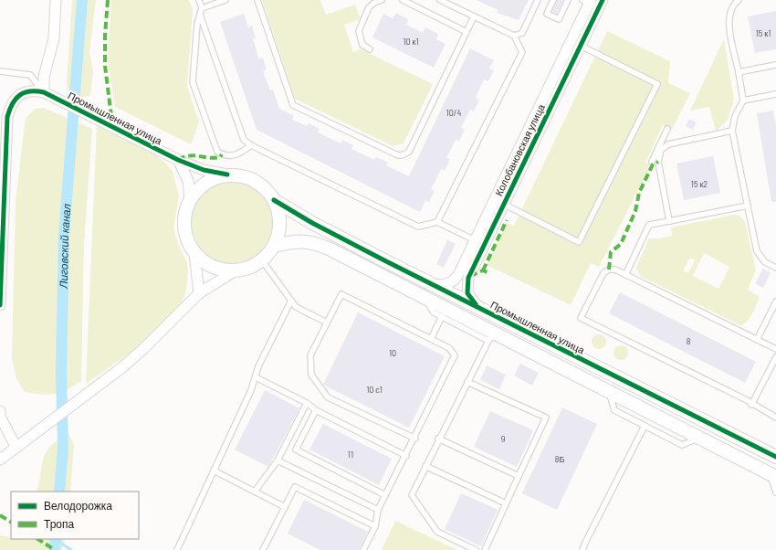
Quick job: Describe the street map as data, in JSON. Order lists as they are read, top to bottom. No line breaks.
{"streets":{"street":["Промышленная улица","Колобановская улица"]},"crossings":[["Промышленная улица","Колобановская улица"]],"water":["Лиговский канал"],"house_numbers":["15 к1","10 к1","10/4","15 к2","8","10","10 с1","9","11","8Б"],"legend":["Велодорожка","Тропа"]}
